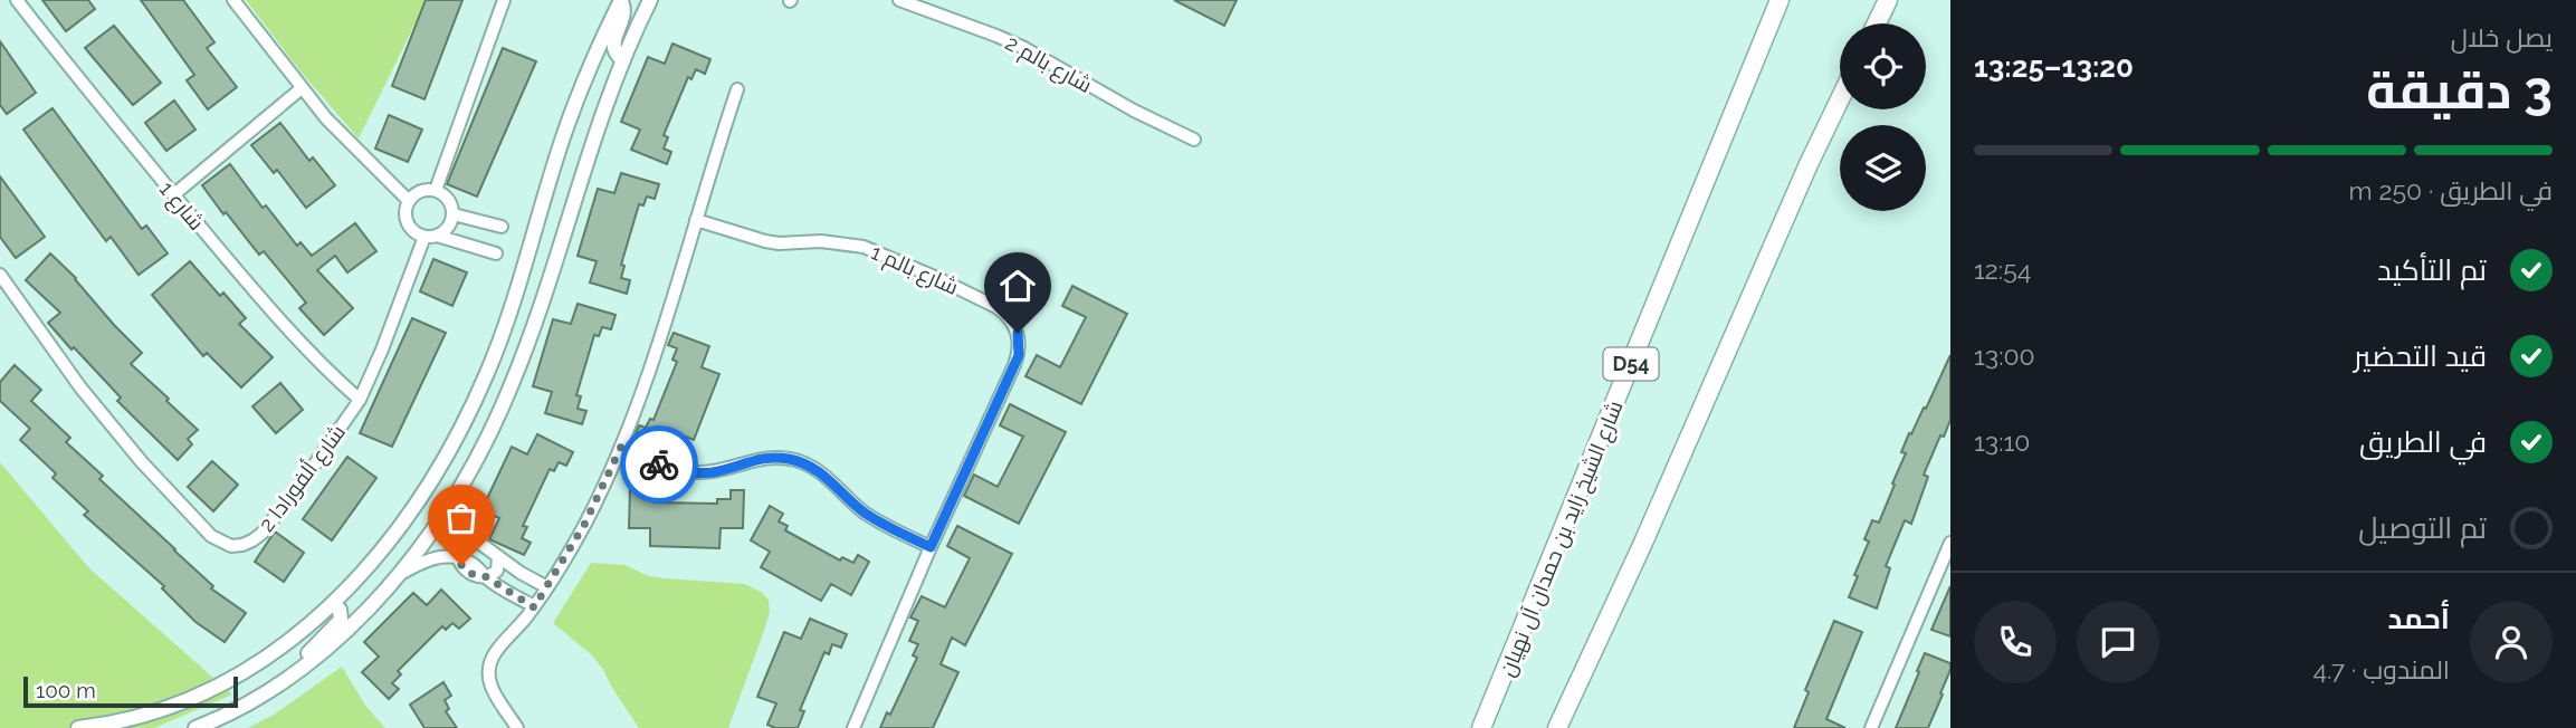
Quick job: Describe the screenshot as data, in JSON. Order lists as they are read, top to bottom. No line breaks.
{"streets":{"main road":["D54","شارع الشيخ زايد بن حمدان آل نهيان"],"street":["شارع بالم 2","شارع 1","شارع بالم 1","شارع ألفورادا 2"]},"crossings":[["شارع 1","شارع ألفورادا 2"]],"scale_bar":"100 m","page":{"heading":["3 دقيقة","يصل خلال","13:20–13:25"],"panel":["أحمد","المندوب · 4.7"],"bar":"في الطريق · 250 m","list":[["تم التأكيد","12:54"],["قيد التحضير","13:00"],["في الطريق","13:10"],"تم التوصيل"],"scale":"100 m"}}
